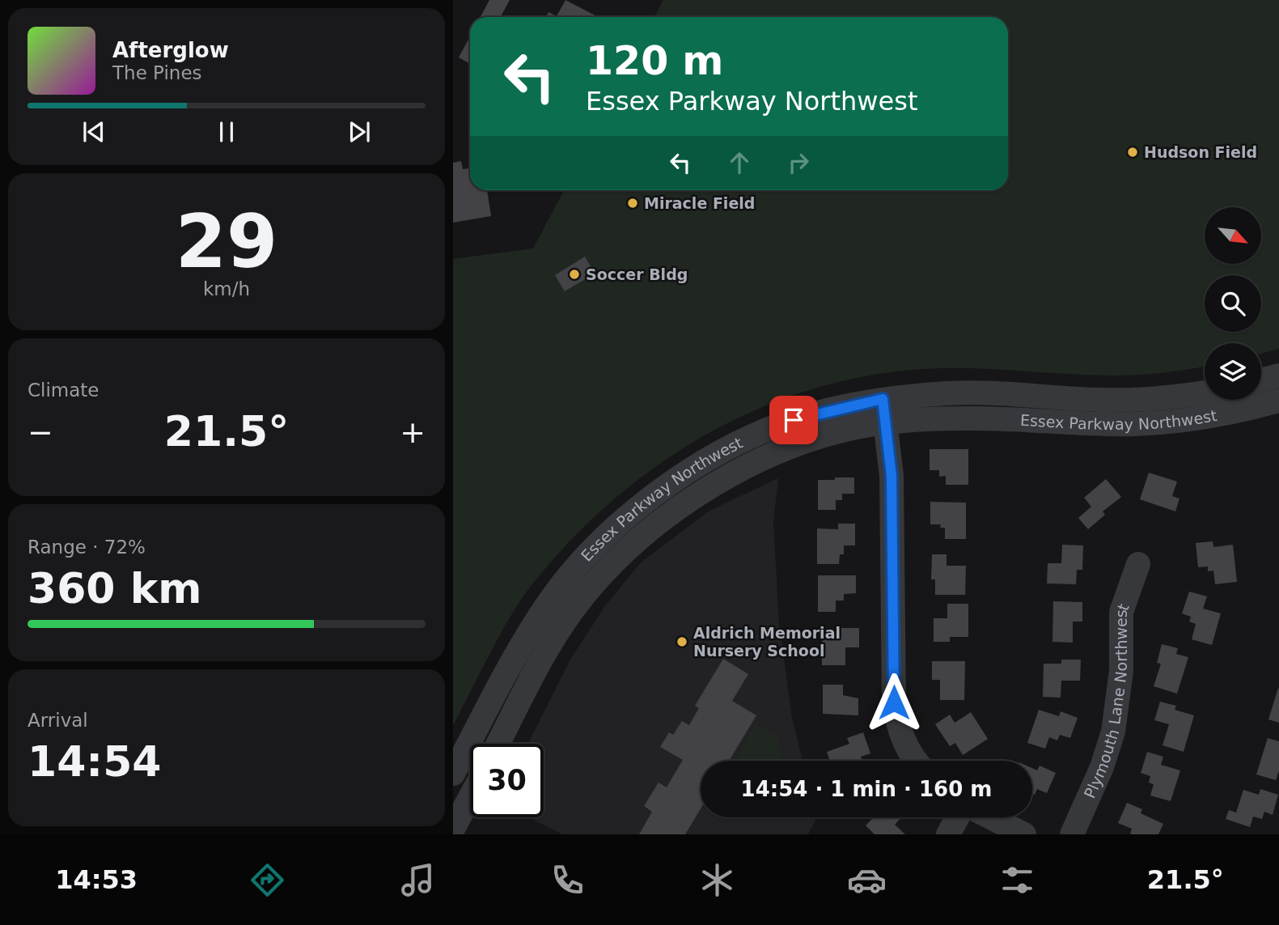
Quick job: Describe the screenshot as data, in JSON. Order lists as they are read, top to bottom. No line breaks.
{"streets":{"street":["Essex Parkway Northwest","Plymouth Lane Northwest"]},"places":["Hudson Field","Miracle Field","Soccer Bldg","Aldrich Memorial Nursery School"],"north":"bottom right","page":{"turn":["120 m","Essex Parkway Northwest"],"song":["Afterglow","The Pines"],"tile":[["29","km/h"],"Climate",["Range · 72%","360 km"],["Arrival","14:54"]],"heat":["−","21.5°","+"],"limit":"30","trip":"14:54 · 1 min · 160 m","tabs":["14:53","21.5°"]}}
